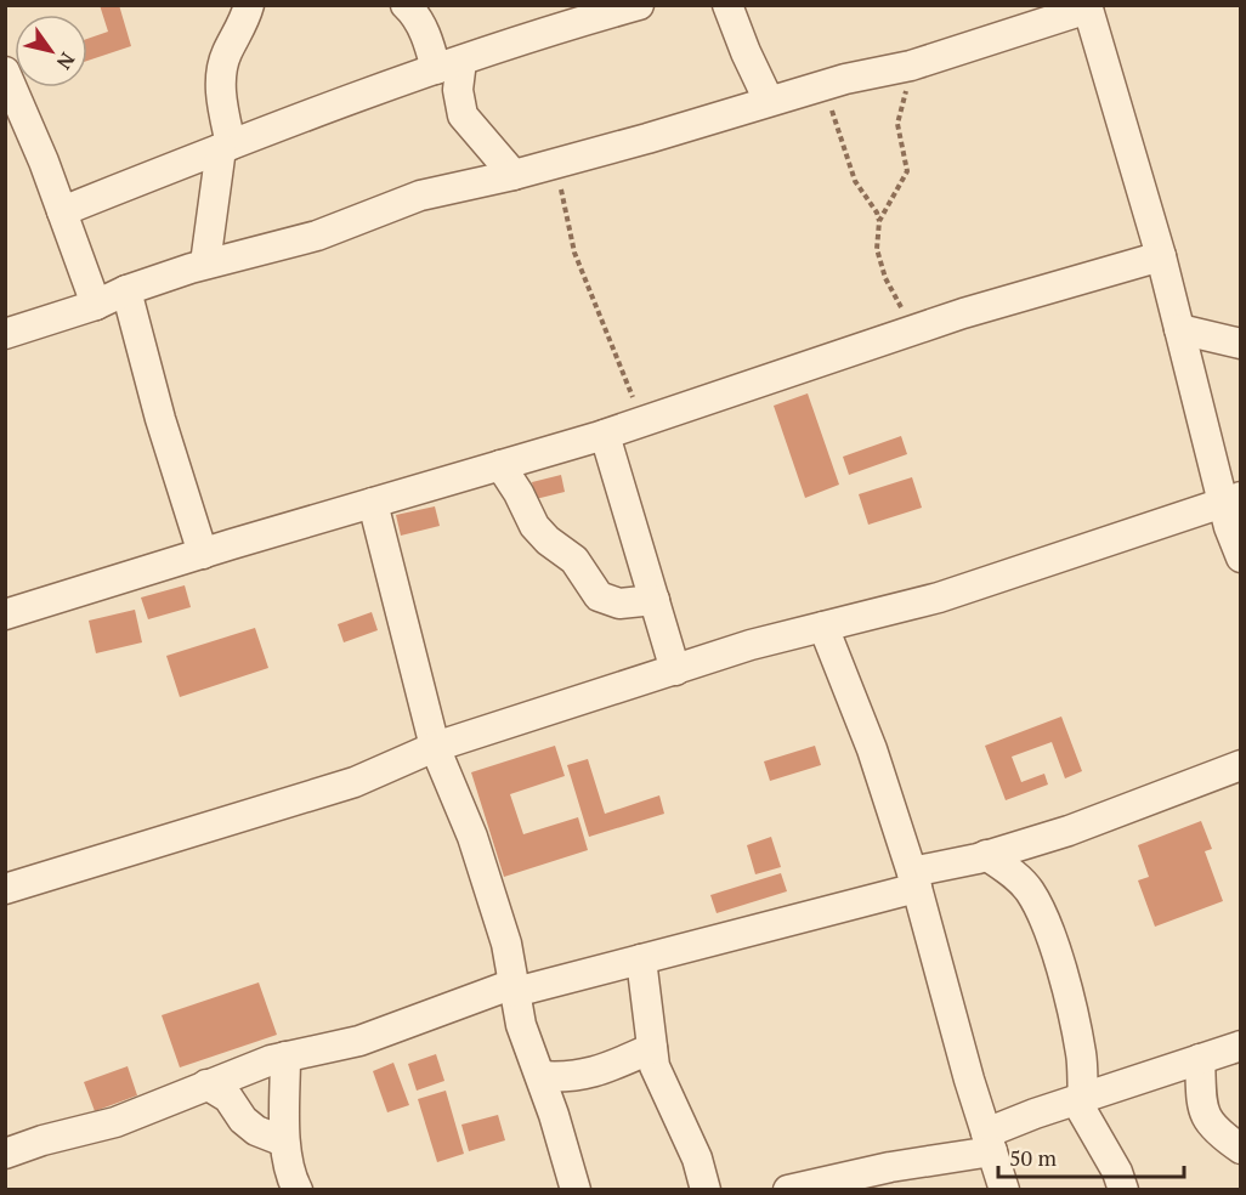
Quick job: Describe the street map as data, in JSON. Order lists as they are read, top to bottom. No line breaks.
{"scale_bar":"50 m","north":"bottom right"}
